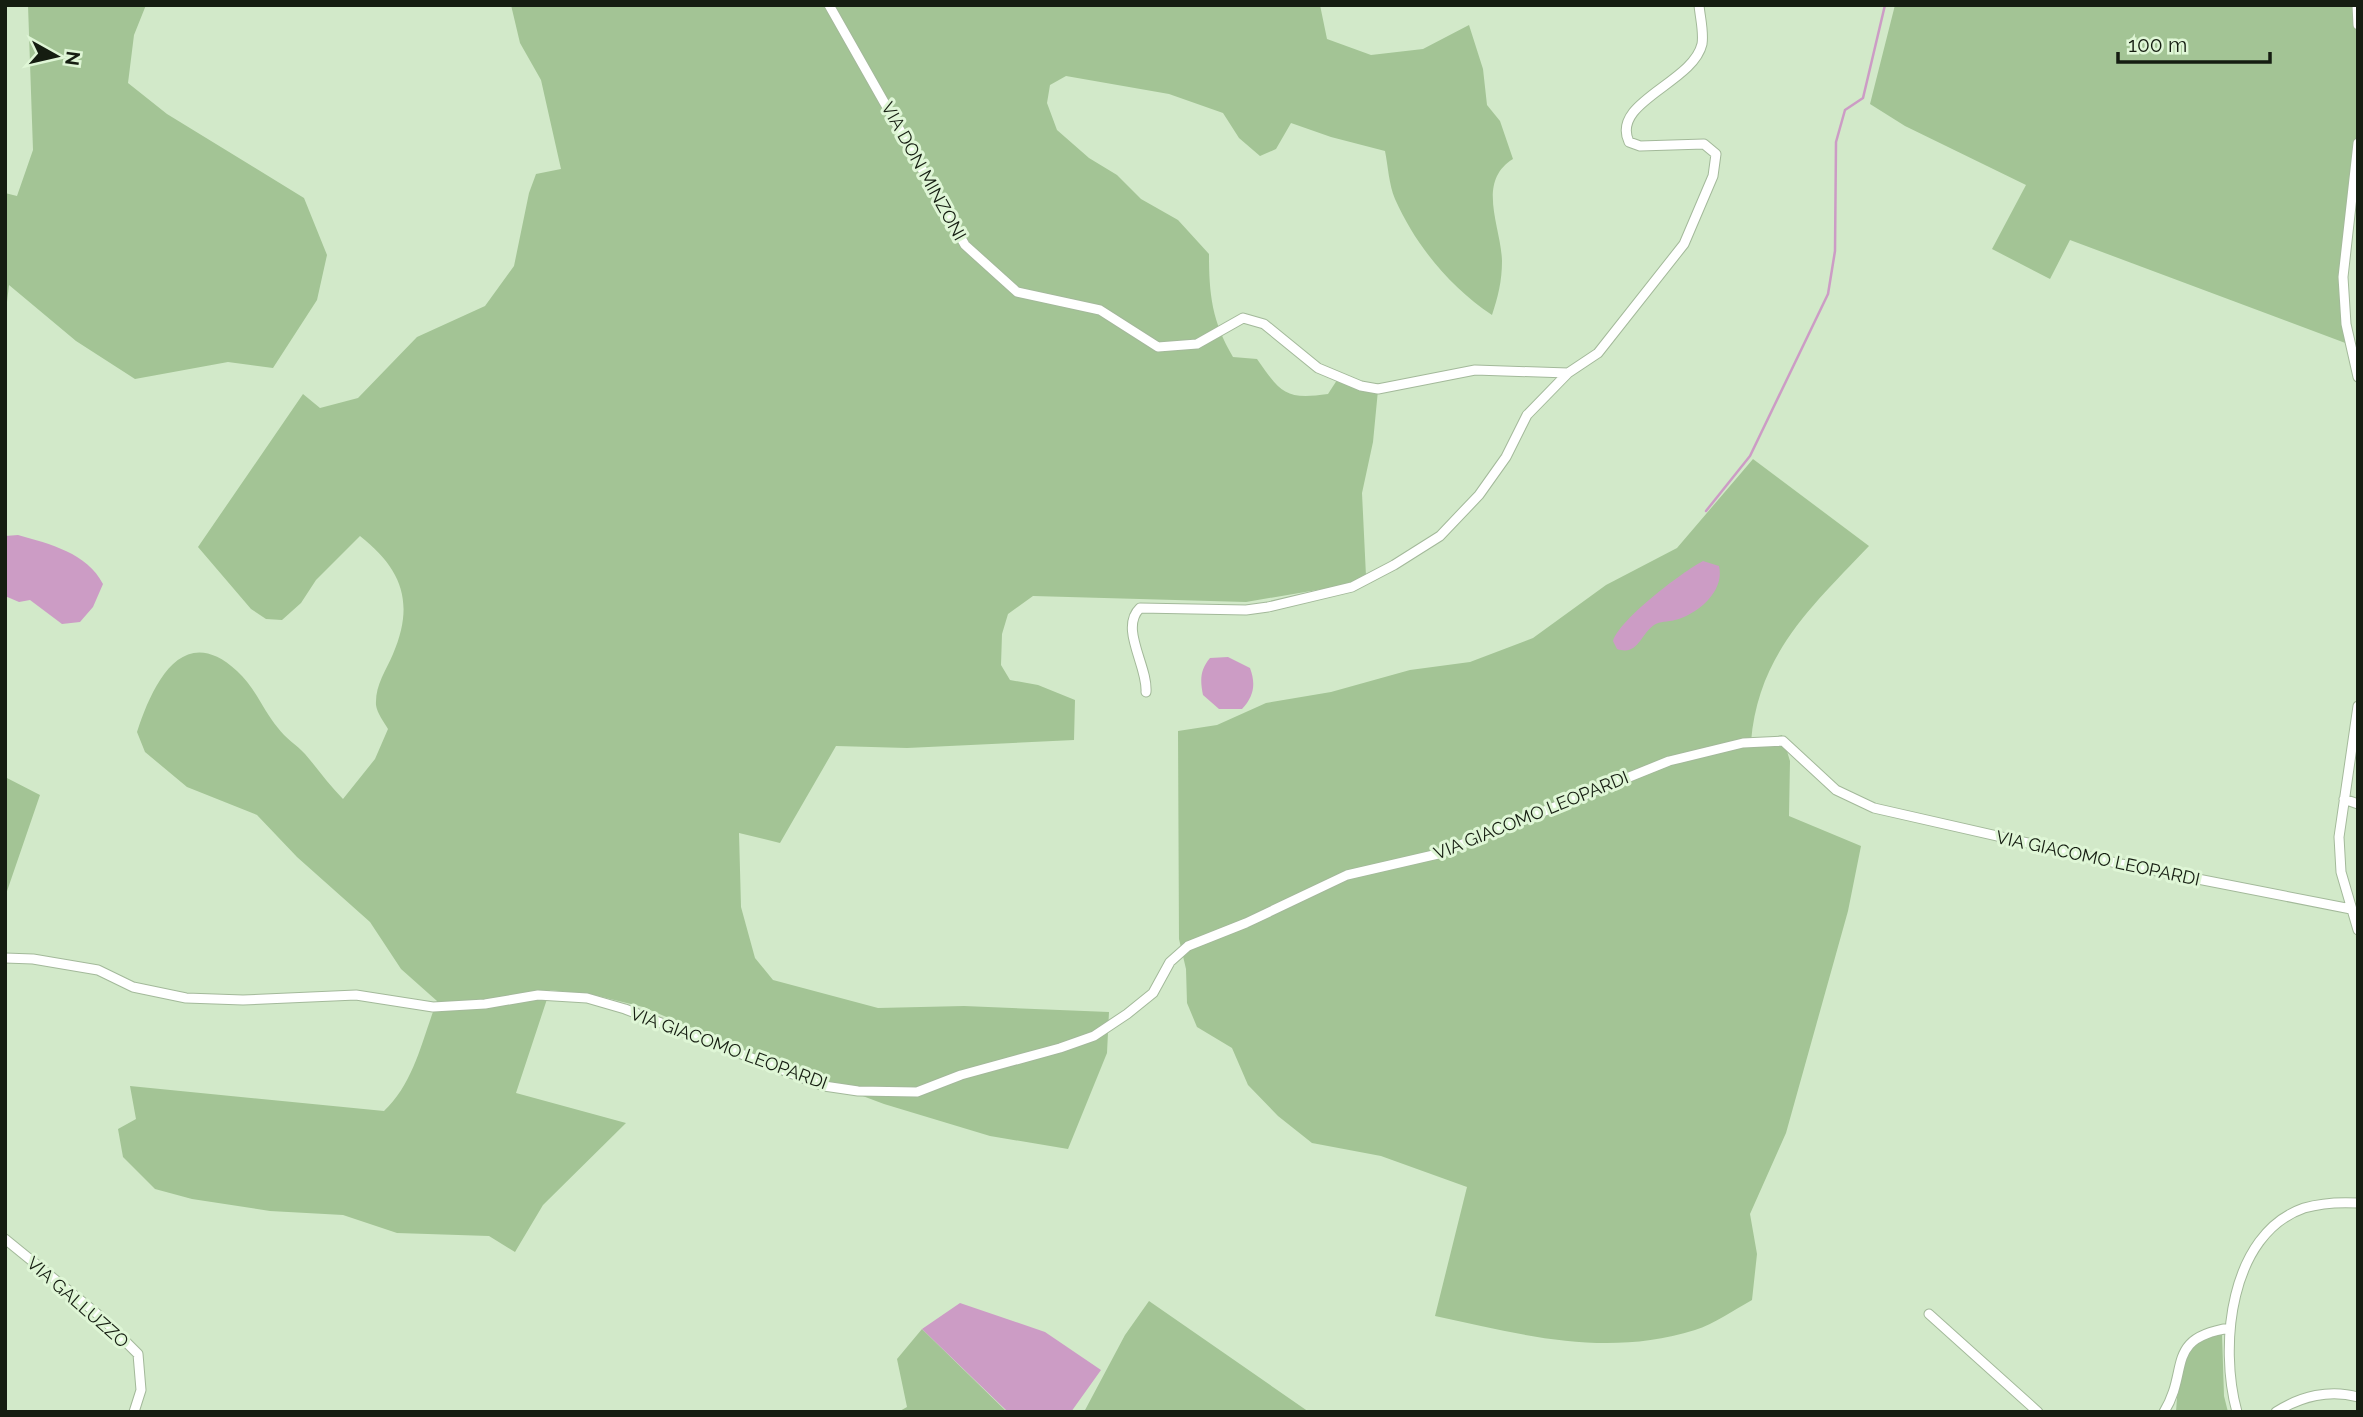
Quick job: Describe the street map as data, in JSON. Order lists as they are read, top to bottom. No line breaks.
{"streets":{"street":["VIA DON MINZONI","VIA GIACOMO LEOPARDI","VIA GALLUZZO"]},"scale_bar":"100 m","north":"right"}
